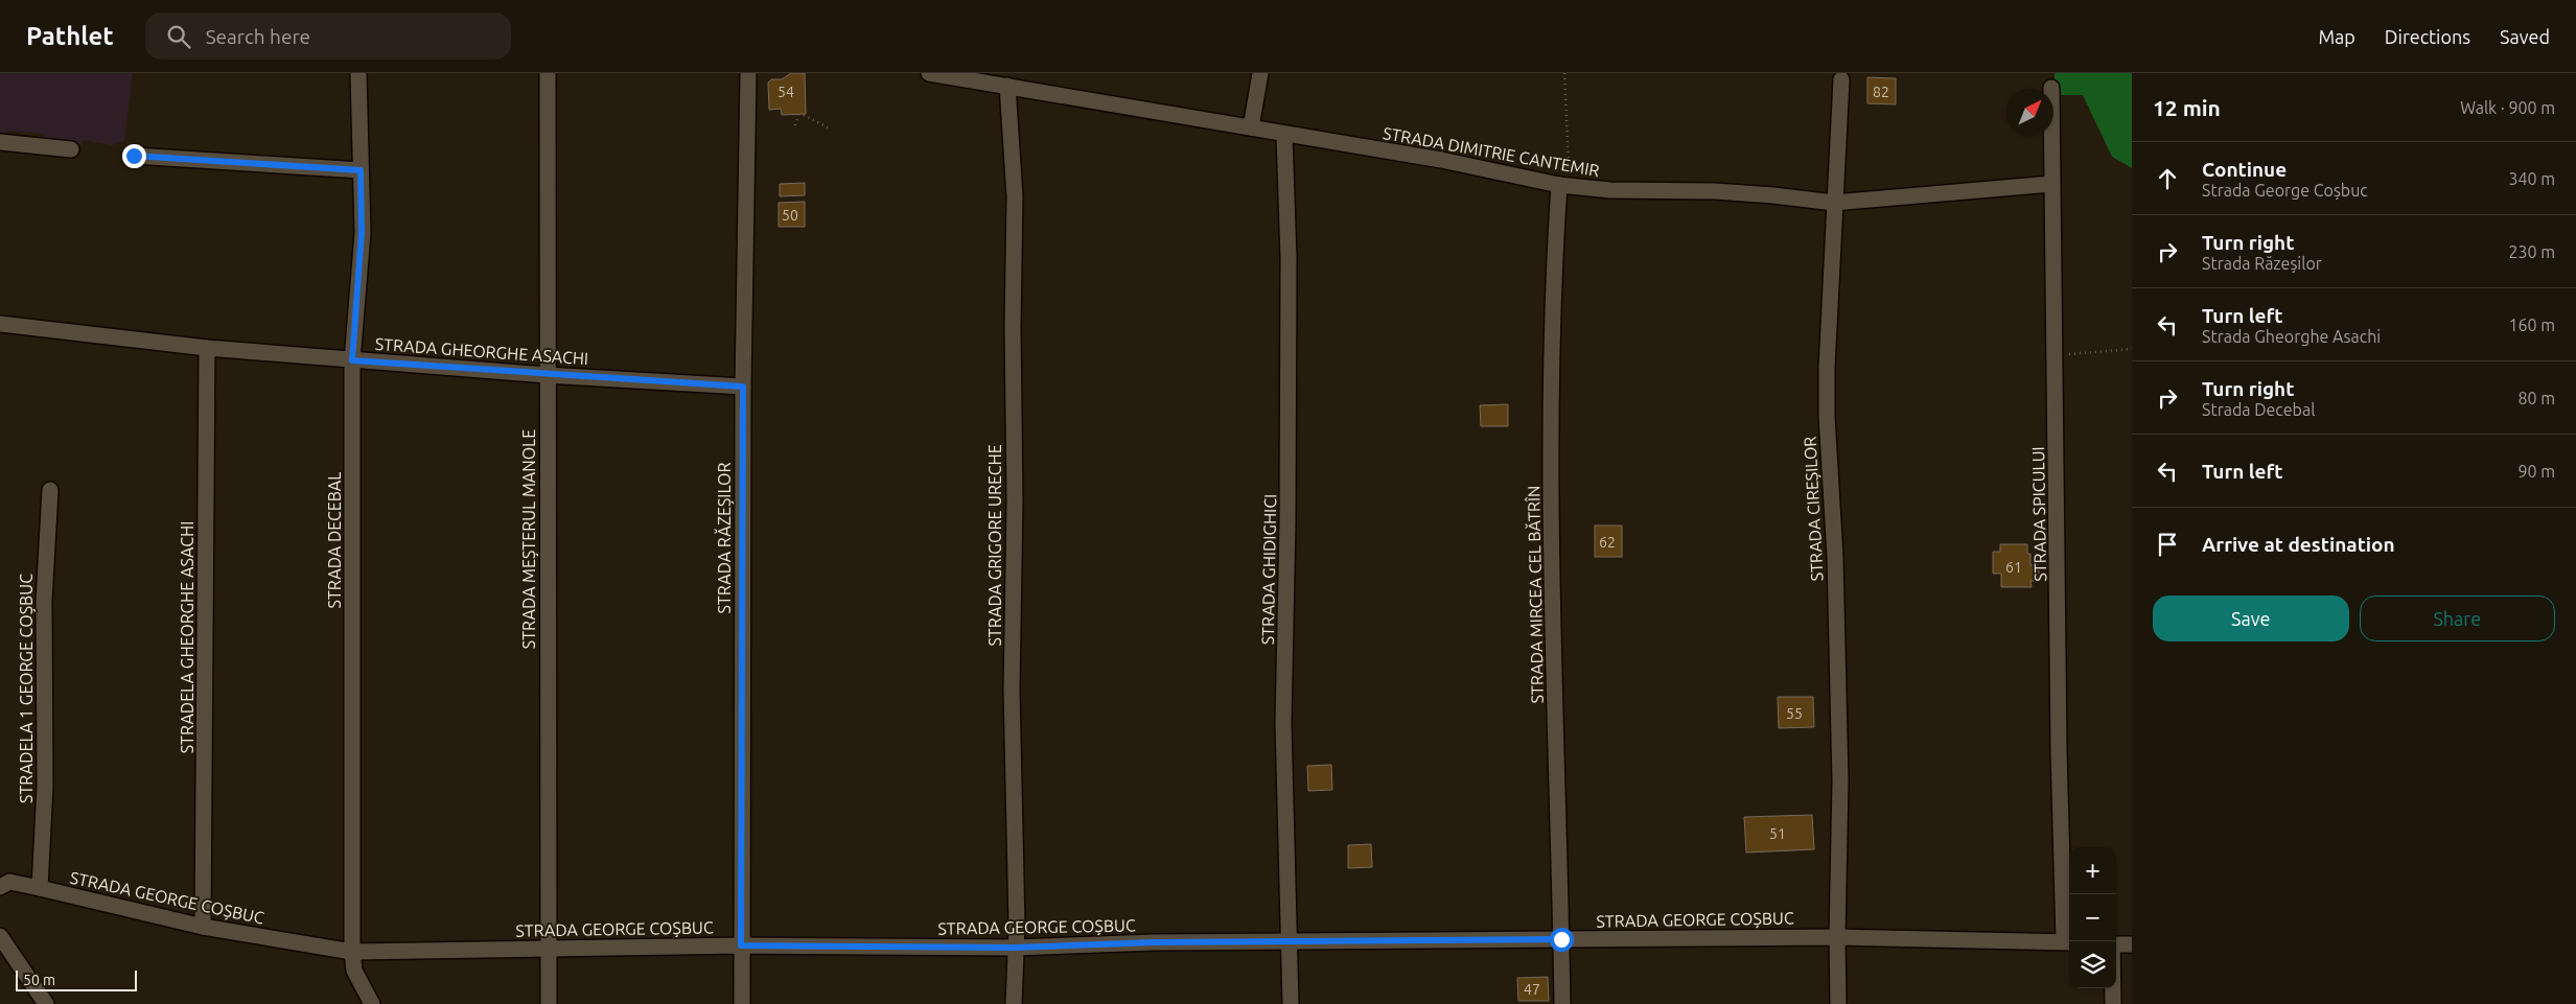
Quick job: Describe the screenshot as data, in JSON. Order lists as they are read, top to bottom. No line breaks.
{"streets":{"street":["STRADA DIMITRIE CANTEMIR","STRADA GHEORGHE ASACHI","STRADA CIREȘILOR","STRADA SPICULUI","STRADA RĂZEȘILOR","STRADA MEȘTERUL MANOLE","STRADA DECEBAL","STRADA GRIGORE URECHE","STRADA GHIDIGHICI","STRADA MIRCEA CEL BĂTRÎN","STRADELA GHEORGHE ASACHI","STRADELA 1 GEORGE COȘBUC","STRADA GEORGE COȘBUC"]},"crossings":[["STRADA DIMITRIE CANTEMIR","STRADA CIREȘILOR"],["STRADA DIMITRIE CANTEMIR","STRADA SPICULUI"],["STRADA DIMITRIE CANTEMIR","STRADA GRIGORE URECHE"],["STRADA DIMITRIE CANTEMIR","STRADA GHIDIGHICI"],["STRADA DIMITRIE CANTEMIR","STRADA MIRCEA CEL BĂTRÎN"],["STRADA GHEORGHE ASACHI","STRADA RĂZEȘILOR"],["STRADA GHEORGHE ASACHI","STRADA MEȘTERUL MANOLE"],["STRADA GHEORGHE ASACHI","STRADA DECEBAL"],["STRADA GHEORGHE ASACHI","STRADELA GHEORGHE ASACHI"],["STRADA CIREȘILOR","STRADA GEORGE COȘBUC"],["STRADA SPICULUI","STRADA GEORGE COȘBUC"],["STRADA RĂZEȘILOR","STRADA GEORGE COȘBUC"],["STRADA MEȘTERUL MANOLE","STRADA GEORGE COȘBUC"],["STRADA DECEBAL","STRADA GEORGE COȘBUC"],["STRADA GRIGORE URECHE","STRADA GEORGE COȘBUC"],["STRADA GHIDIGHICI","STRADA GEORGE COȘBUC"],["STRADA MIRCEA CEL BĂTRÎN","STRADA GEORGE COȘBUC"],["STRADELA GHEORGHE ASACHI","STRADA GEORGE COȘBUC"],["STRADELA 1 GEORGE COȘBUC","STRADA GEORGE COȘBUC"]],"house_numbers":["54","82","50","62","61","55","51","47"],"scale_bar":"50 m","north":"top right","page":{"header":"Pathlet","search":"Search here","nav":["Map","Directions","Saved"],"heading":["12 min","Walk · 900 m"],"list":[["Continue","Strada George Coșbuc","340 m"],["Turn right","Strada Răzeșilor","230 m"],["Turn left","Strada Gheorghe Asachi","160 m"],["Turn right","Strada Decebal","80 m"],["Turn left","90 m"],"Arrive at destination"],"buttons":["Save","Share"],"map_buttons":["+","−"],"scale":"50 m"}}
